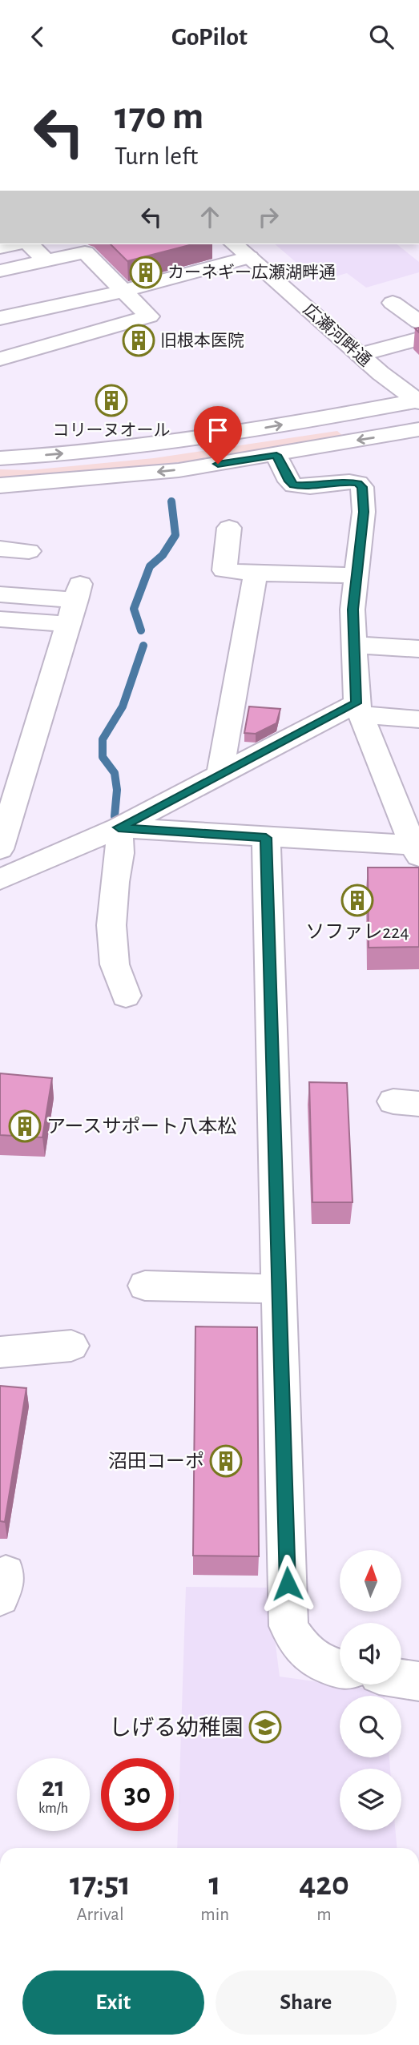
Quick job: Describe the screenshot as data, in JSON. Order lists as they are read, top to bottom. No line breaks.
{"streets":{"street":["広瀬河畔通"]},"places":{"building":["カーネギー広瀬湖畔通","旧根本医院","コリーヌオール","ソファレ224","アースサポート八本松","沼田コーポ"],"school or university":["しげる幼稚園"]},"north":"top","page":{"header":"GoPilot","turn":["170 m","Turn left"],"speed":"21 km/h","limit":"30","eta":["17:51","Arrival","1","min","420","m"],"buttons":["Exit","Share"]}}
